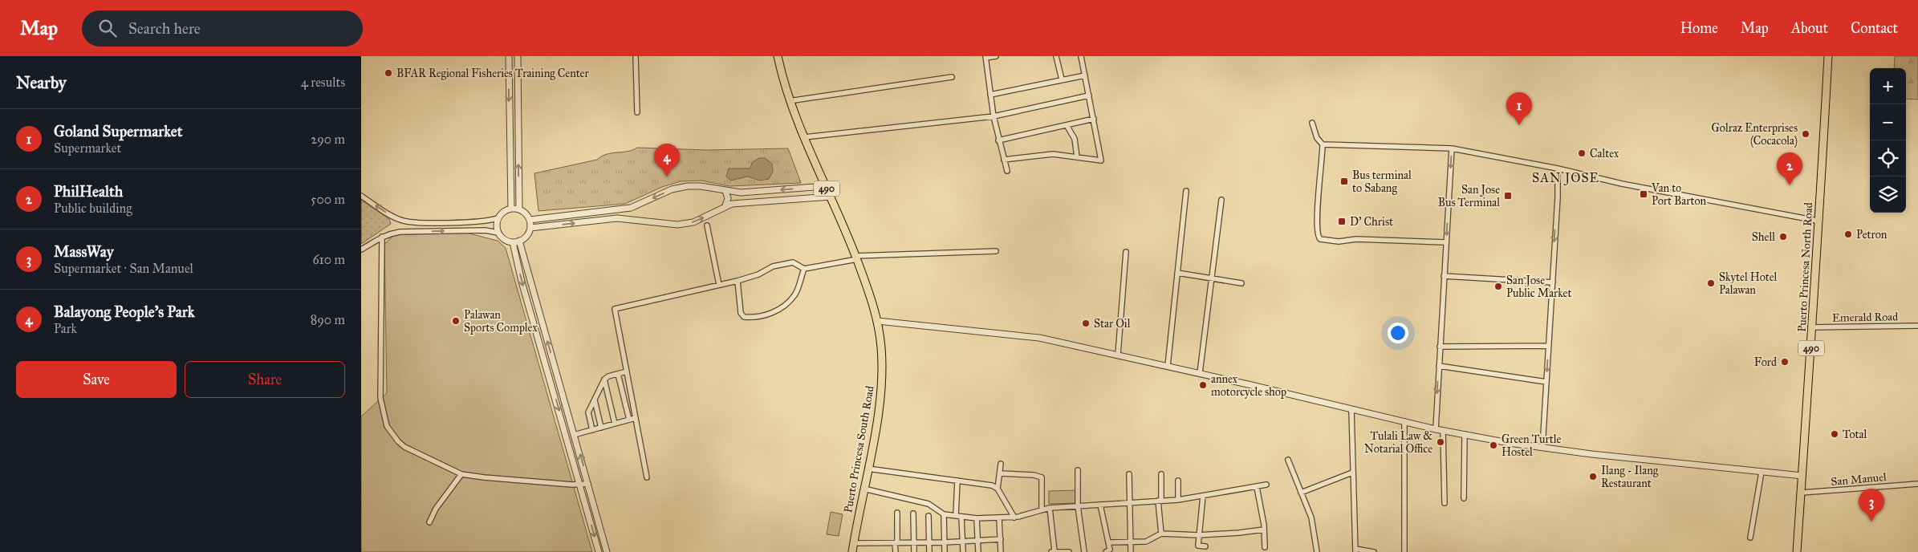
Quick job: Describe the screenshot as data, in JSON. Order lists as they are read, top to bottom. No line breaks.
{"streets":{"main road":["490","Puerto Princesa North Road","Puerto Princesa South Road"],"street":["Emerald Road","San Manuel"]},"crossings":[["Puerto Princesa North Road","Emerald Road"],["Puerto Princesa North Road","San Manuel"]],"districts":["SAN JOSE"],"places":{"other":["BFAR Regional Fisheries Training Center","Golraz Enterprises (Cocacola)","Caltex","Petron","Shell","Skytel Hotel Palawan","San Jose Public Market","Palawan Sports Complex","Star Oil","Ford","annex motorcycle shop","Total","Tulali Law & Notarial Office","Green Turtle Hostel","Ilang - Ilang Restaurant"],"transit":["Bus terminal to Sabang","Van to Port Barton","San Jose Bus Terminal","D' Christ"]},"page":{"header":"Map","search":"Search here","nav":["Home","Map","About","Contact"],"heading":["Nearby","4 results"],"map_buttons":["+","−"],"pins":["1","4","2","3"],"list":[{"mark":"1","name":"Goland Supermarket","note":"Supermarket","value":"290 m"},{"mark":"2","name":"PhilHealth","note":"Public building","value":"500 m"},{"mark":"3","name":"MassWay","note":"Supermarket · San Manuel","value":"610 m"},{"mark":"4","name":"Balayong People's Park","note":"Park","value":"890 m"}],"buttons":["Save","Share"]}}
